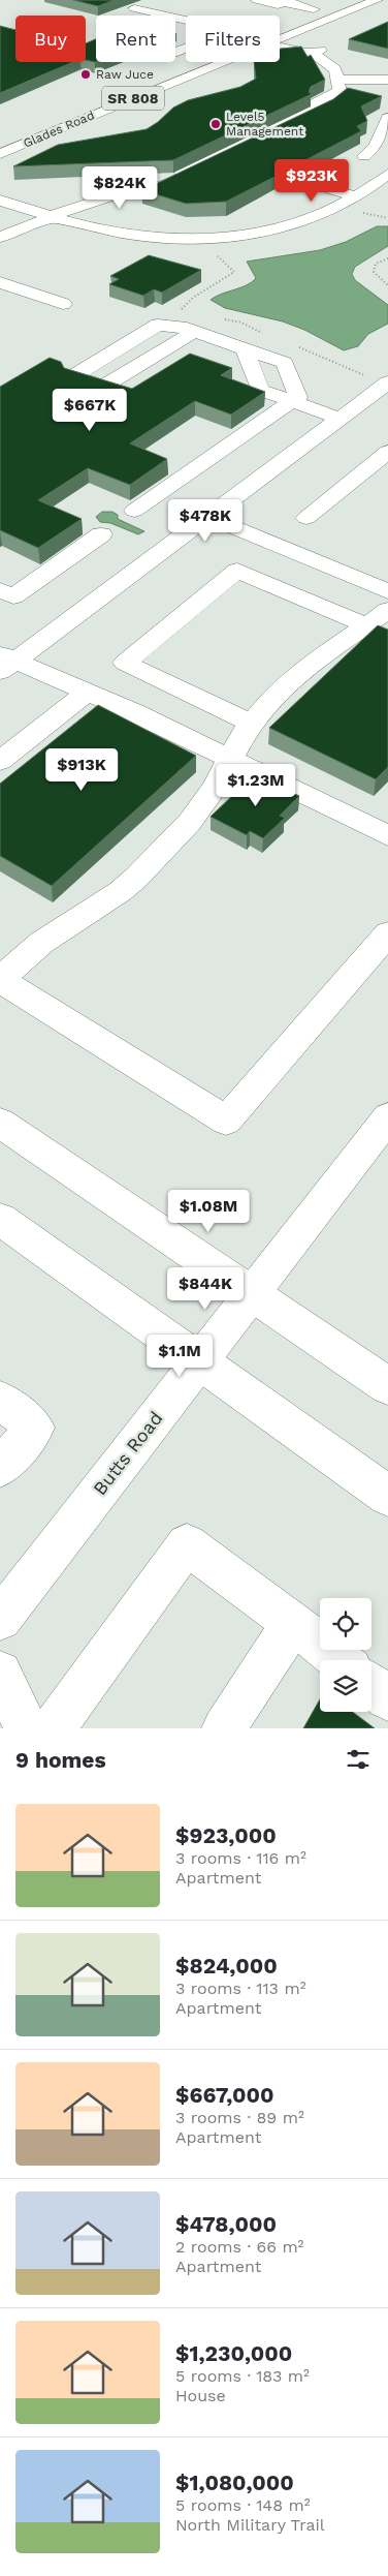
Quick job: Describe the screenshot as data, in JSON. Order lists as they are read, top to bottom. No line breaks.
{"streets":{"main road":["SR 808","Glades Road","Butts Road"]},"places":["Raw Juce","Level5 Management"],"page":{"chip":["Buy","Rent","Filters"],"price":["$923K","$824K","$667K","$478K","$913K","$1.23M","$1.08M","$844K","$1.1M"],"heading":"9 homes","list":[{"name":"$923,000","note":"3 rooms · 116 m² · Apartment"},{"name":"$824,000","note":"3 rooms · 113 m² · Apartment"},{"name":"$667,000","note":"3 rooms · 89 m² · Apartment"},{"name":"$478,000","note":"2 rooms · 66 m² · Apartment"},{"name":"$1,230,000","note":"5 rooms · 183 m² · House"},{"name":"$1,080,000","note":"5 rooms · 148 m² · North Military Trail"}]}}
